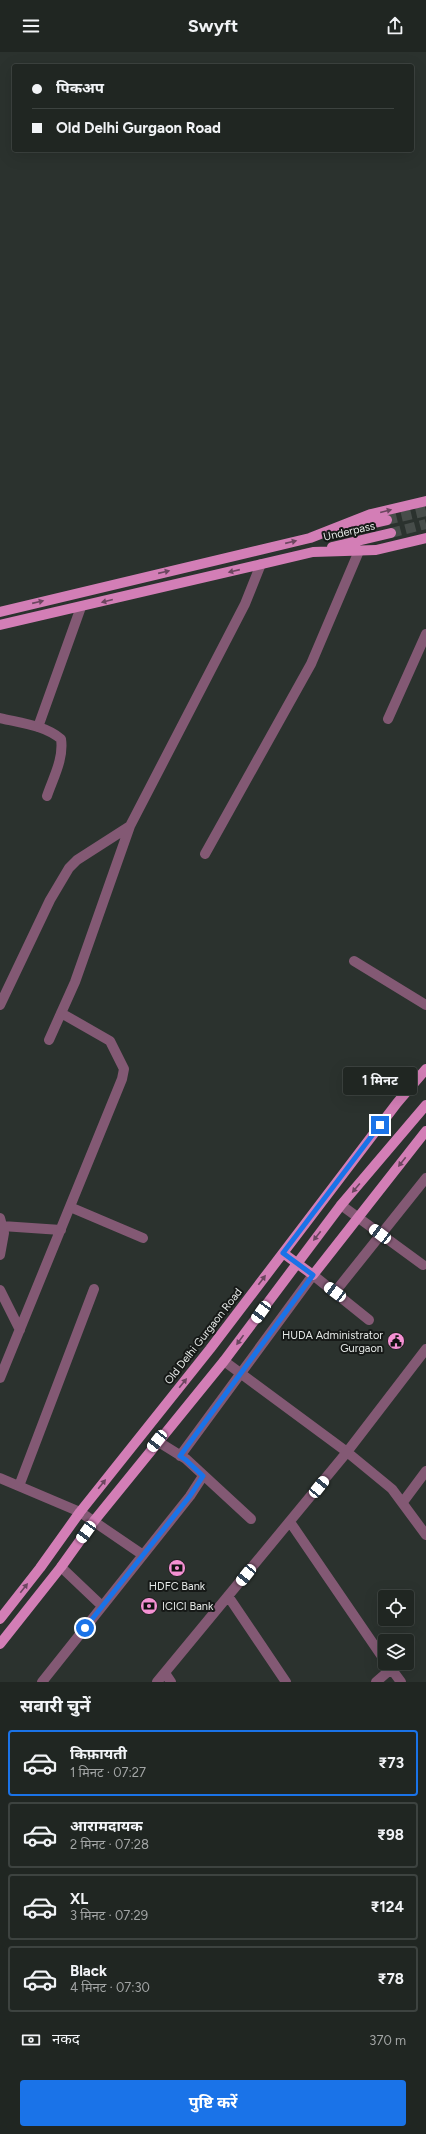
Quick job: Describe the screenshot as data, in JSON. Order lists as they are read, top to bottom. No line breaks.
{"streets":{"main road":["Underpass","Old Delhi Gurgaon Road"]},"places":{"public building":["HUDA Administrator Gurgaon"],"bank":["HDFC Bank","ICICI Bank"]},"page":{"header":"Swyft","banner":["पिकअप","Old Delhi Gurgaon Road"],"bubble":"1 मिनट","heading":"सवारी चुनें","list":[{"name":"किफ़ायती","note":"1 मिनट · 07:27","value":"₹73"},{"name":"आरामदायक","note":"2 मिनट · 07:28","value":"₹98"},{"name":"XL","note":"3 मिनट · 07:29","value":"₹124"},{"name":"Black","note":"4 मिनट · 07:30","value":"₹78"}],"pay":["नकद","370 m"],"buttons":"पुष्टि करें"}}
